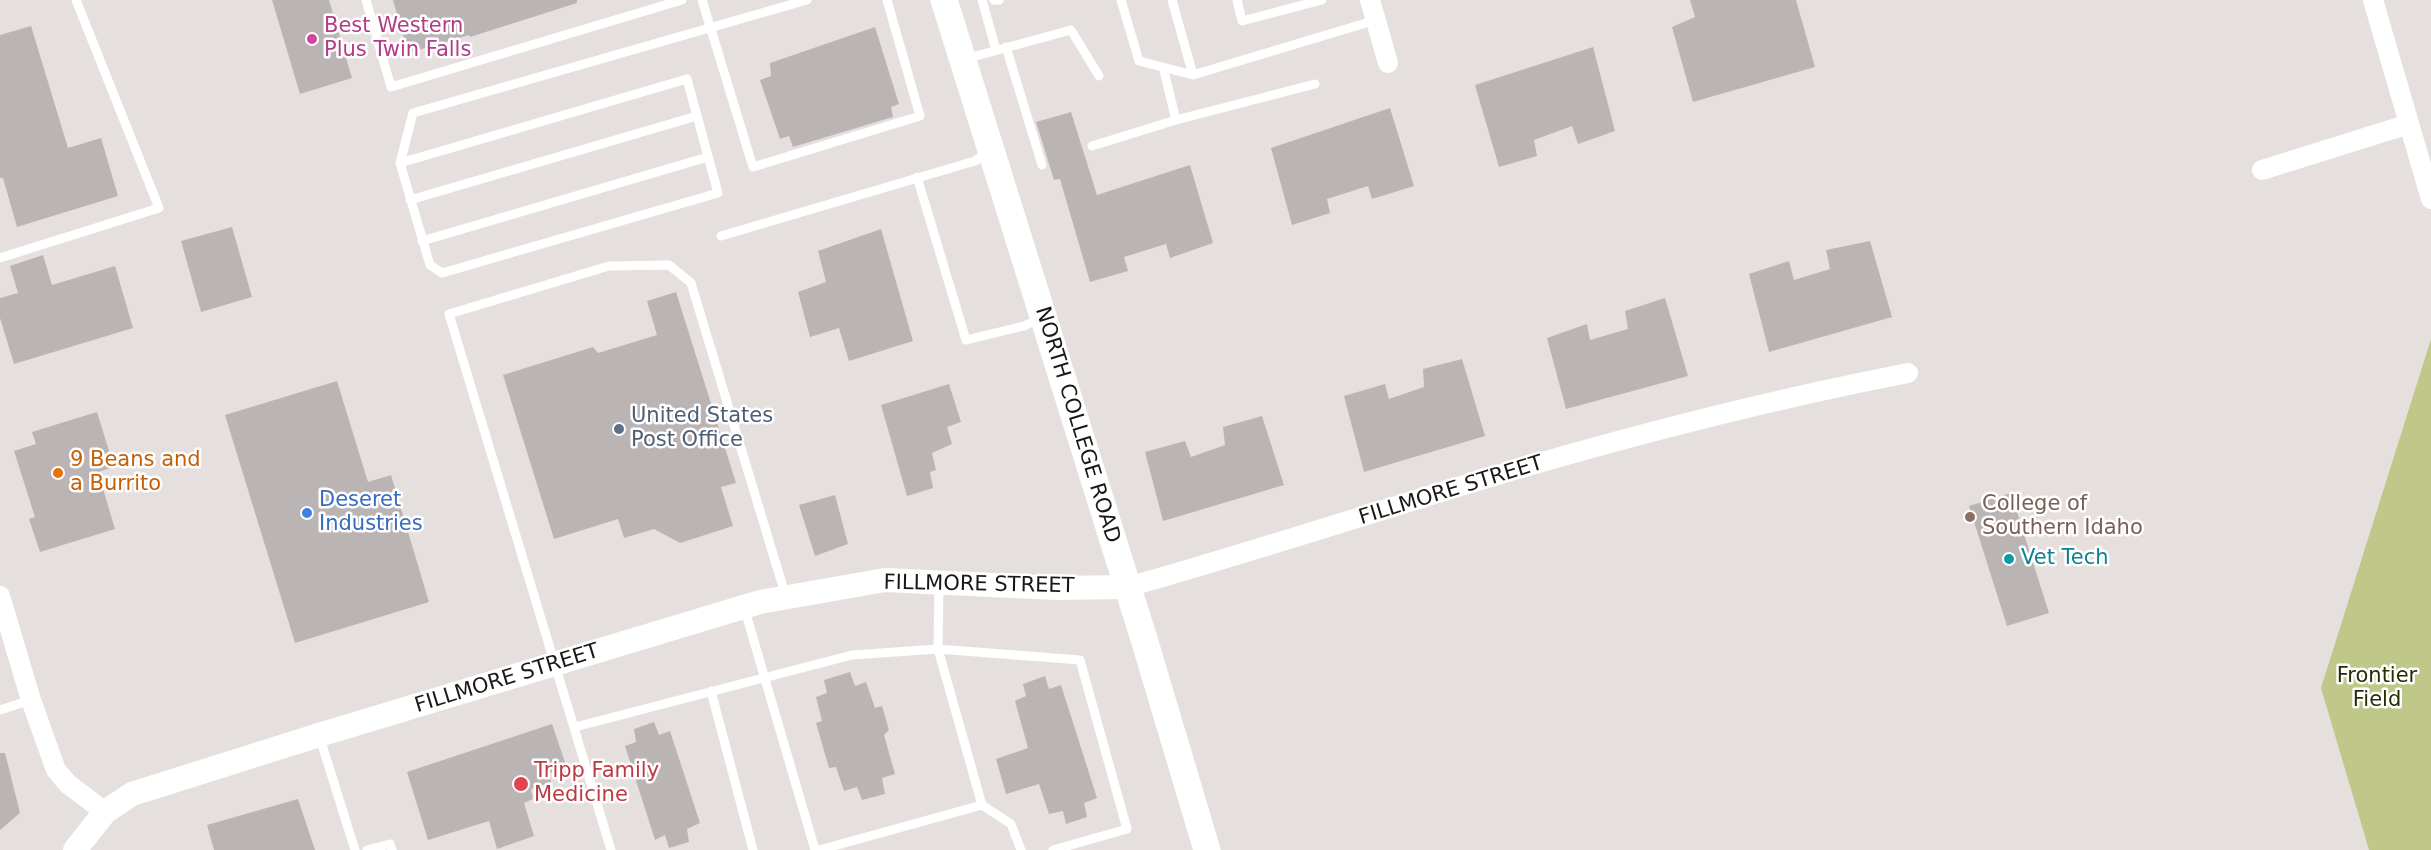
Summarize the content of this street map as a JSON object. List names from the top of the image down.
{
  "streets": {
    "main road": ["NORTH COLLEGE ROAD"],
    "street": ["FILLMORE STREET"]
  },
  "crossings": [
    ["NORTH COLLEGE ROAD", "FILLMORE STREET"]
  ],
  "parks": ["Frontier Field"],
  "places": [
    "Best Western Plus Twin Falls",
    "United States Post Office",
    "9 Beans and a Burrito",
    "Deseret Industries",
    "College of Southern Idaho",
    "Vet Tech",
    "Tripp Family Medicine"
  ]
}
